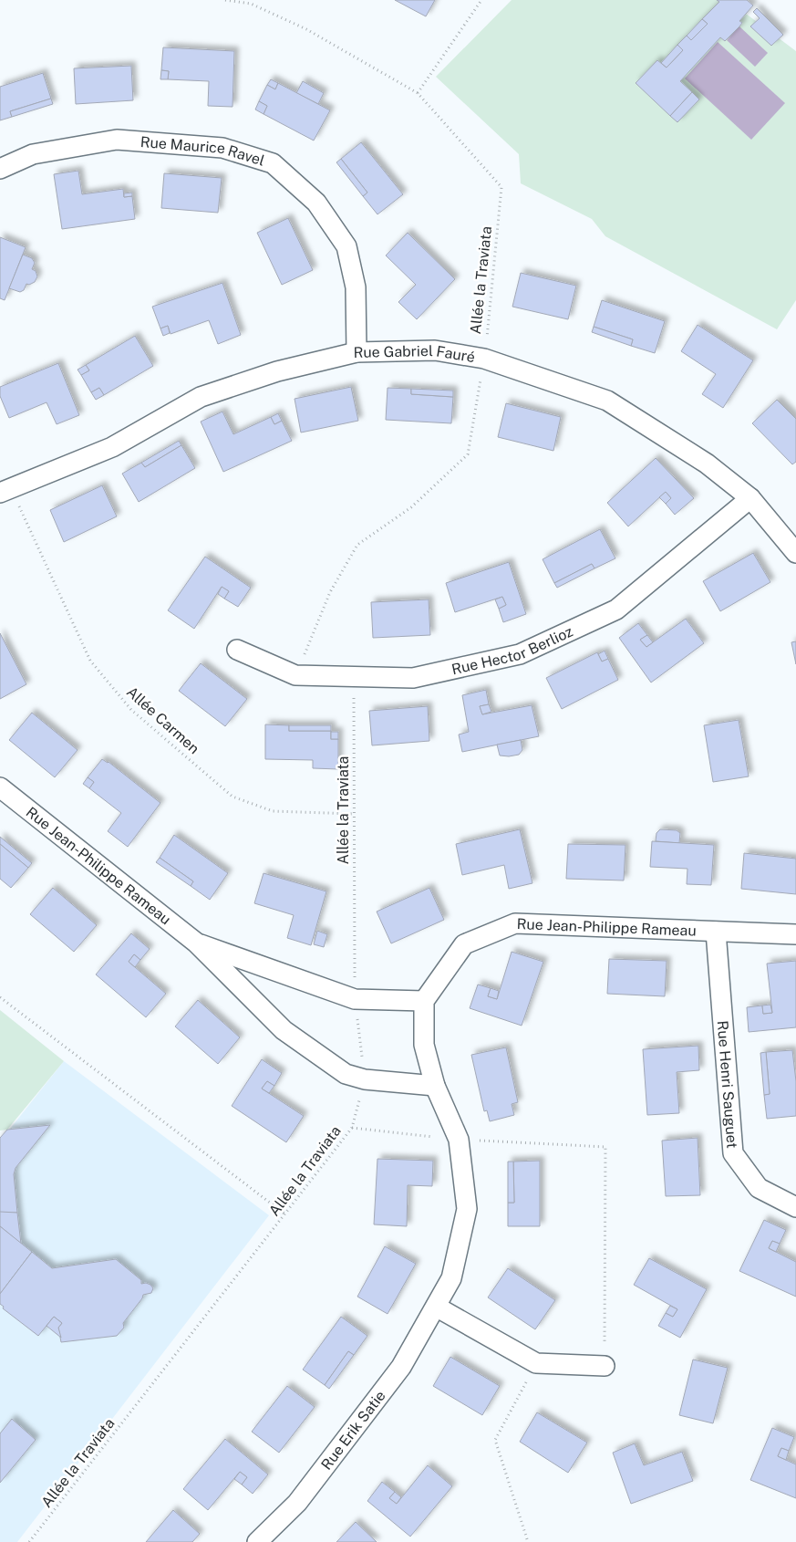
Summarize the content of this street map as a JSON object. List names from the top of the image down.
{
  "streets": {
    "street": [
      "Rue Maurice Ravel",
      "Rue Gabriel Fauré",
      "Rue Hector Berlioz",
      "Rue Jean-Philippe Rameau",
      "Rue Henri Sauguet",
      "Rue Erik Satie"
    ],
    "path": ["Allée la Traviata", "Allée Carmen"]
  },
  "crossings": [
    ["Rue Maurice Ravel", "Rue Gabriel Fauré"],
    ["Allée la Traviata", "Rue Gabriel Fauré"],
    ["Allée la Traviata", "Rue Hector Berlioz"],
    ["Allée la Traviata", "Allée Carmen"],
    ["Allée la Traviata", "Rue Jean-Philippe Rameau"],
    ["Rue Gabriel Fauré", "Rue Hector Berlioz"],
    ["Rue Gabriel Fauré", "Allée Carmen"],
    ["Rue Jean-Philippe Rameau", "Rue Henri Sauguet"],
    ["Rue Jean-Philippe Rameau", "Rue Erik Satie"]
  ]
}
